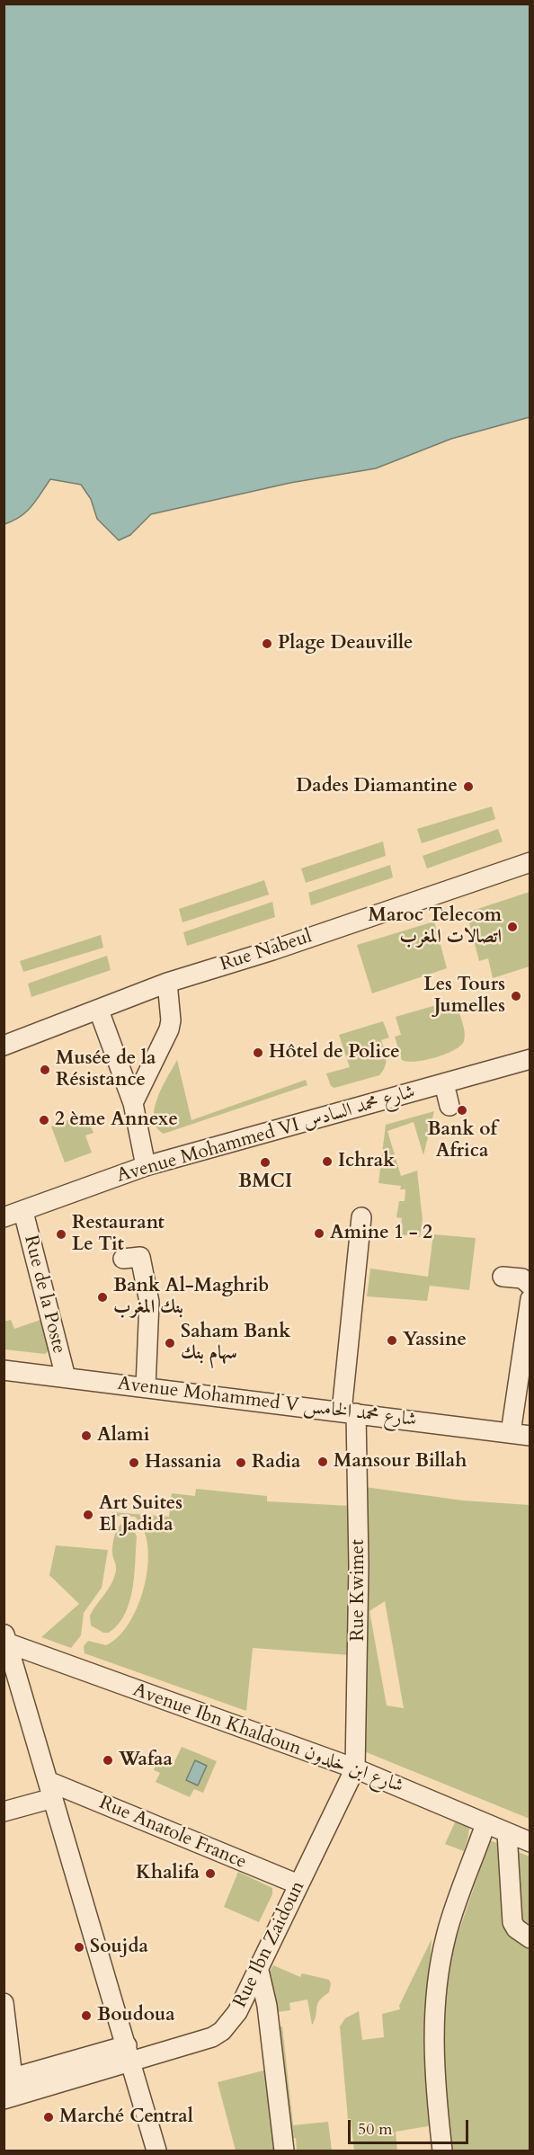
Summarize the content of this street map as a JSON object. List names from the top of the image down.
{
  "streets": {
    "street": [
      "Rue Nabeul",
      "Avenue Mohammed VI شارع محمد السادس",
      "Rue de la Poste",
      "Avenue Mohammed V شارع محمد الخامس",
      "Rue Kwimet",
      "Avenue Ibn Khaldoun شارع ابن خلدون",
      "Rue Anatole France",
      "Rue Ibn Zaidoun"
    ]
  },
  "crossings": [
    ["Avenue Mohammed VI شارع محمد السادس", "Rue de la Poste"],
    ["Rue de la Poste", "Avenue Mohammed V شارع محمد الخامس"],
    ["Avenue Mohammed V شارع محمد الخامس", "Rue Kwimet"],
    ["Rue Kwimet", "Avenue Ibn Khaldoun شارع ابن خلدون"],
    ["Rue Kwimet", "Rue Ibn Zaidoun"],
    ["Avenue Ibn Khaldoun شارع ابن خلدون", "Rue Ibn Zaidoun"],
    ["Rue Anatole France", "Rue Ibn Zaidoun"]
  ],
  "places": [
    "Plage Deauville",
    "Dades Diamantine",
    "Maroc Telecom اتصالات المغرب",
    "Les Tours Jumelles",
    "Hôtel de Police",
    "Musée de la Résistance",
    "Bank of Africa",
    "2 ème Annexe",
    "Ichrak",
    "BMCI",
    "Amine 1 - 2",
    "Restaurant Le Tit",
    "Bank Al-Maghrib بنك المغرب",
    "Yassine",
    "Saham Bank سهام بنك",
    "Alami",
    "Mansour Billah",
    "Hassania",
    "Radia",
    "Art Suites El Jadida",
    "Wafaa",
    "Khalifa",
    "Soujda",
    "Boudoua",
    "Marché Central"
  ],
  "scale_bar": "50 m"
}
